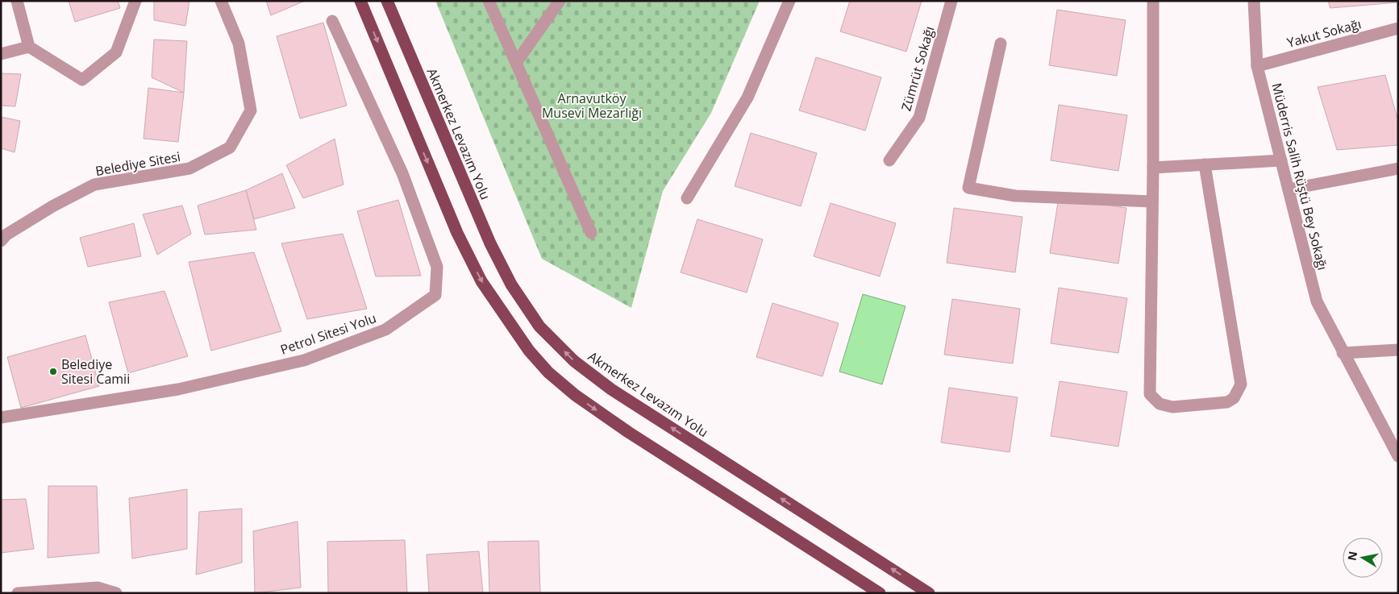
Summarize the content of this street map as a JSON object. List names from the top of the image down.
{
  "streets": {
    "main road": ["Akmerkez Levazım Yolu"],
    "street": [
      "Yakut Sokağı",
      "Zümrüt Sokağı",
      "Belediye Sitesi",
      "Müderris Salih Rüştü Bey Sokağı",
      "Petrol Sitesi Yolu"
    ]
  },
  "crossings": [
    ["Yakut Sokağı", "Müderris Salih Rüştü Bey Sokağı"]
  ],
  "parks": ["Arnavutköy Musevi Mezarlığı"],
  "places": ["Belediye Sitesi Camii"],
  "north": "left"
}
